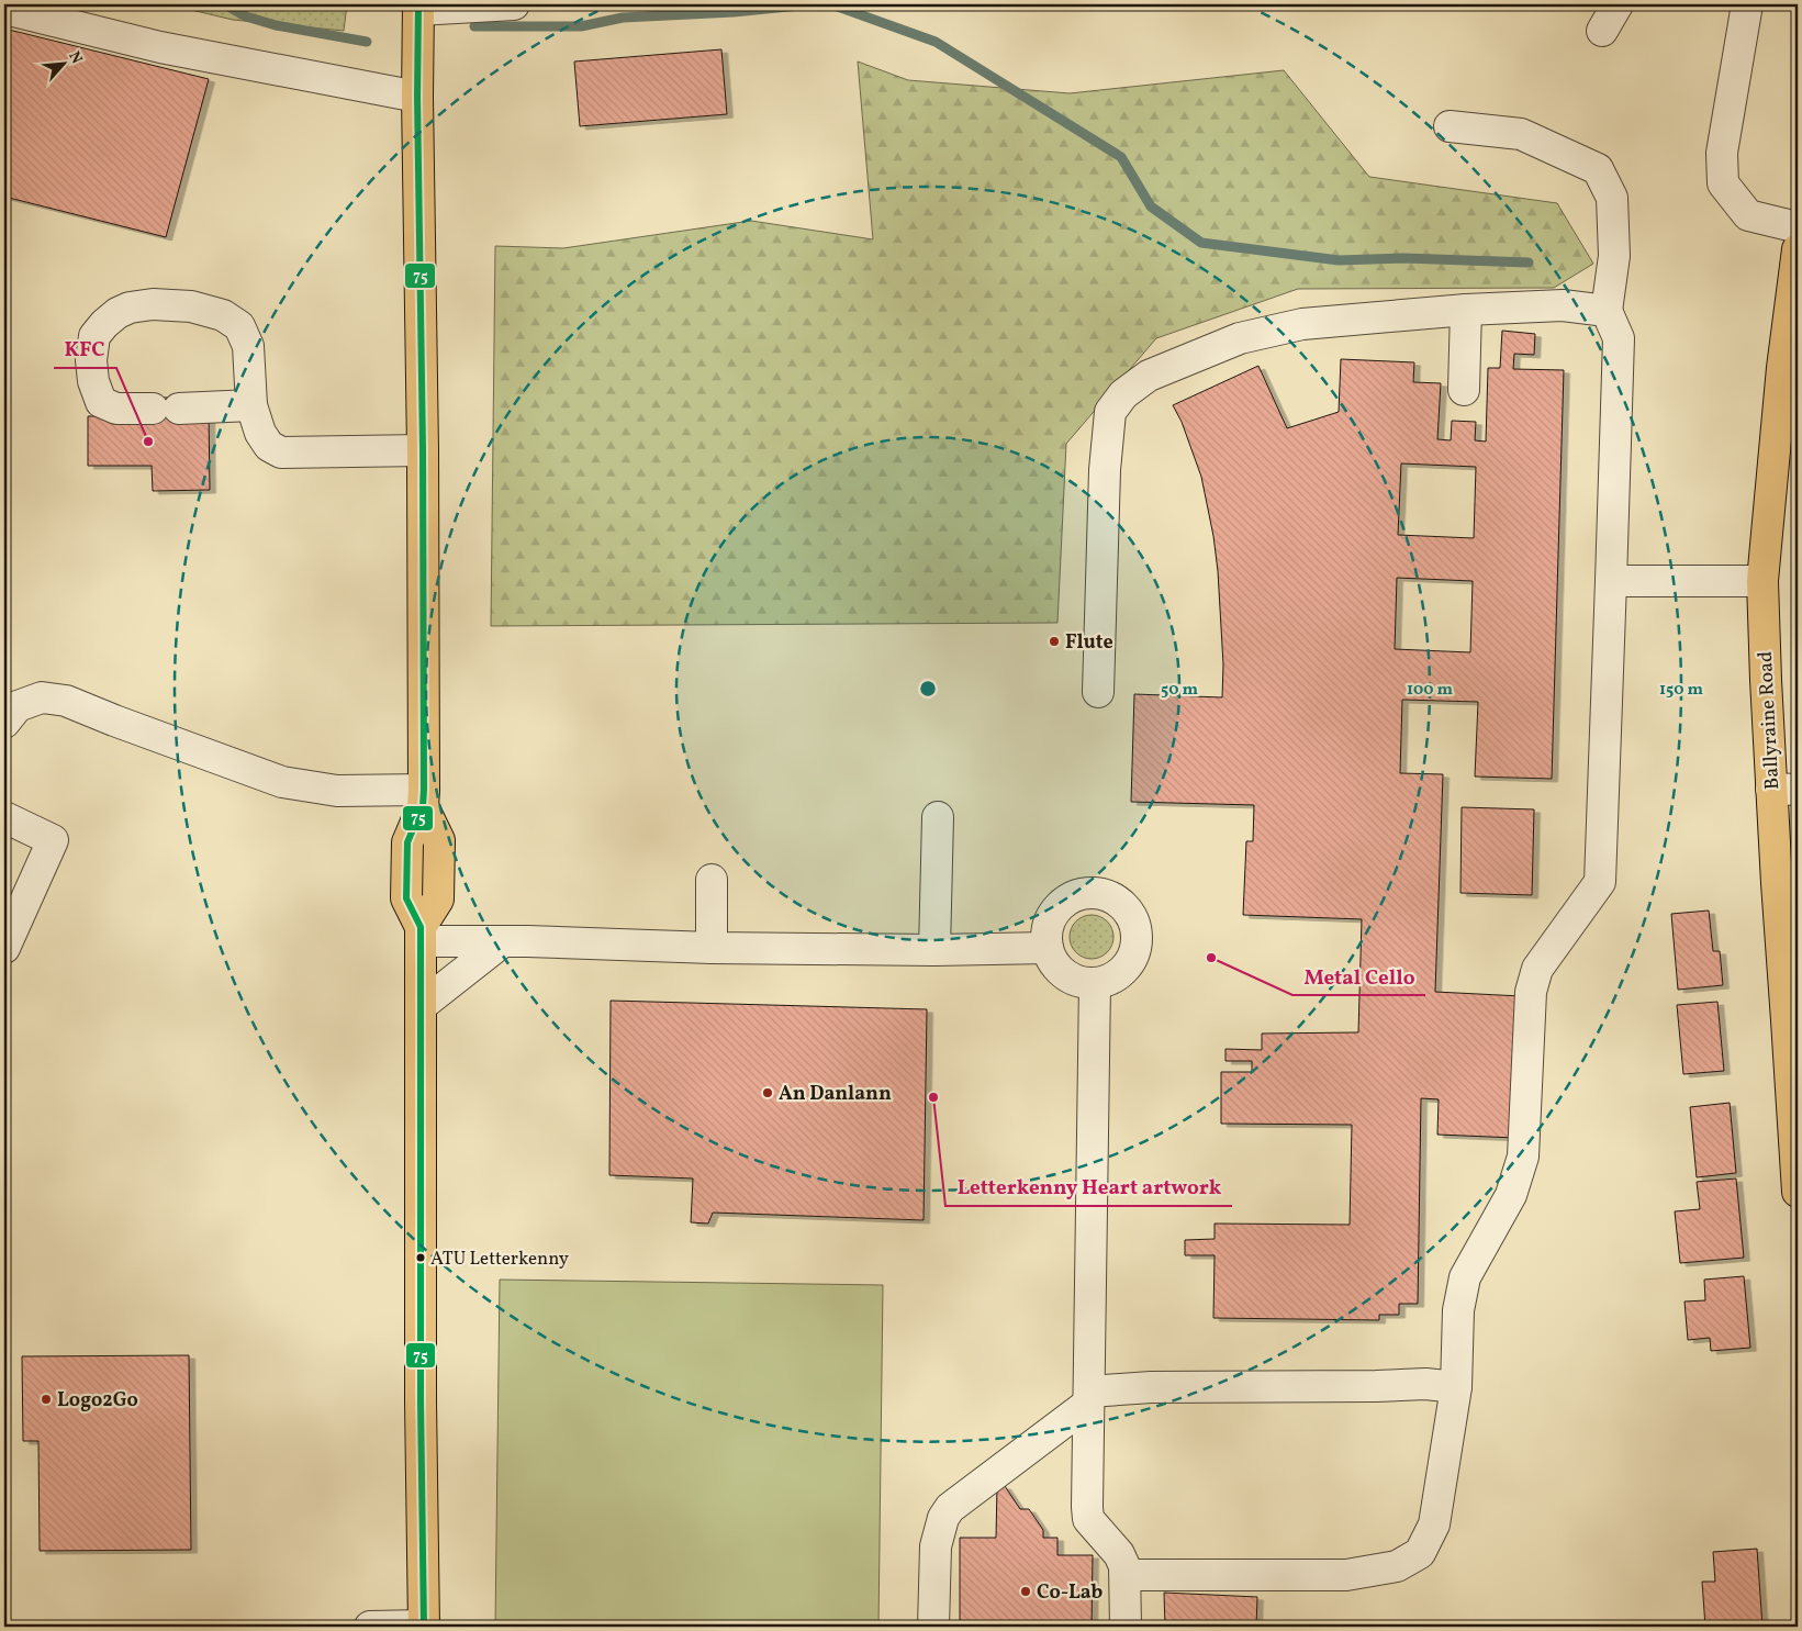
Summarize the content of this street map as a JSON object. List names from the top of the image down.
{
  "streets": {
    "main road": ["Ballyraine Road"]
  },
  "places": [
    "KFC",
    "Flute",
    "Metal Cello",
    "An Danlann",
    "Letterkenny Heart artwork",
    "ATU Letterkenny",
    "Logo2Go",
    "Co-Lab"
  ],
  "lines": ["transit line 75"],
  "north": "top right",
  "rings": ["50 m", "100 m", "150 m"]
}
